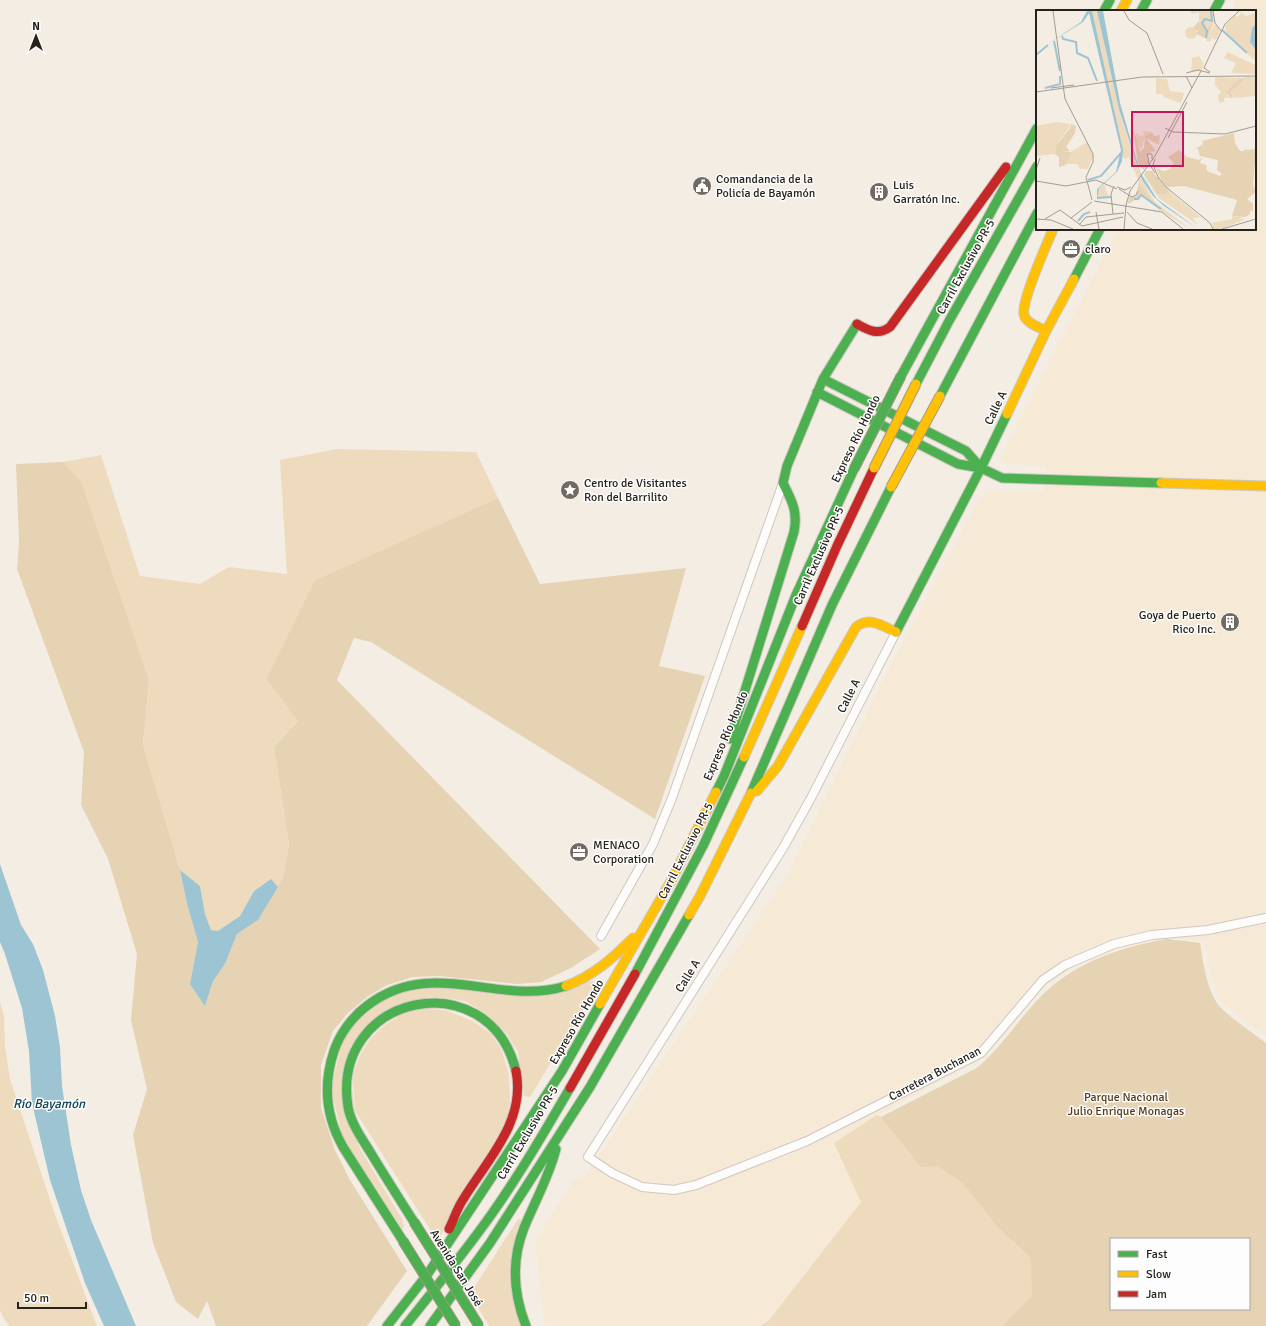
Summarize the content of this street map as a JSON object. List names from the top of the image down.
{
  "streets": {
    "main road": [
      "Carril Exclusivo PR-5",
      "Calle A",
      "Expreso Río Hondo",
      "Avenida San José"
    ],
    "street": ["Carretera Buchanan"]
  },
  "crossings": [
    ["Calle A", "Carretera Buchanan"],
    ["Expreso Río Hondo", "Avenida San José"]
  ],
  "water": ["Río Bayamón"],
  "parks": ["Parque Nacional Julio Enrique Monagas"],
  "places": {
    "public building": ["Comandancia de la Policía de Bayamón"],
    "building": ["Luis Garratón Inc.", "Goya de Puerto Rico Inc."],
    "office": ["claro", "MENACO Corporation"],
    "place": ["Centro de Visitantes Ron del Barrilito"]
  },
  "legend": ["Fast", "Slow", "Jam"],
  "scale_bar": "50 m",
  "north": "top"
}
